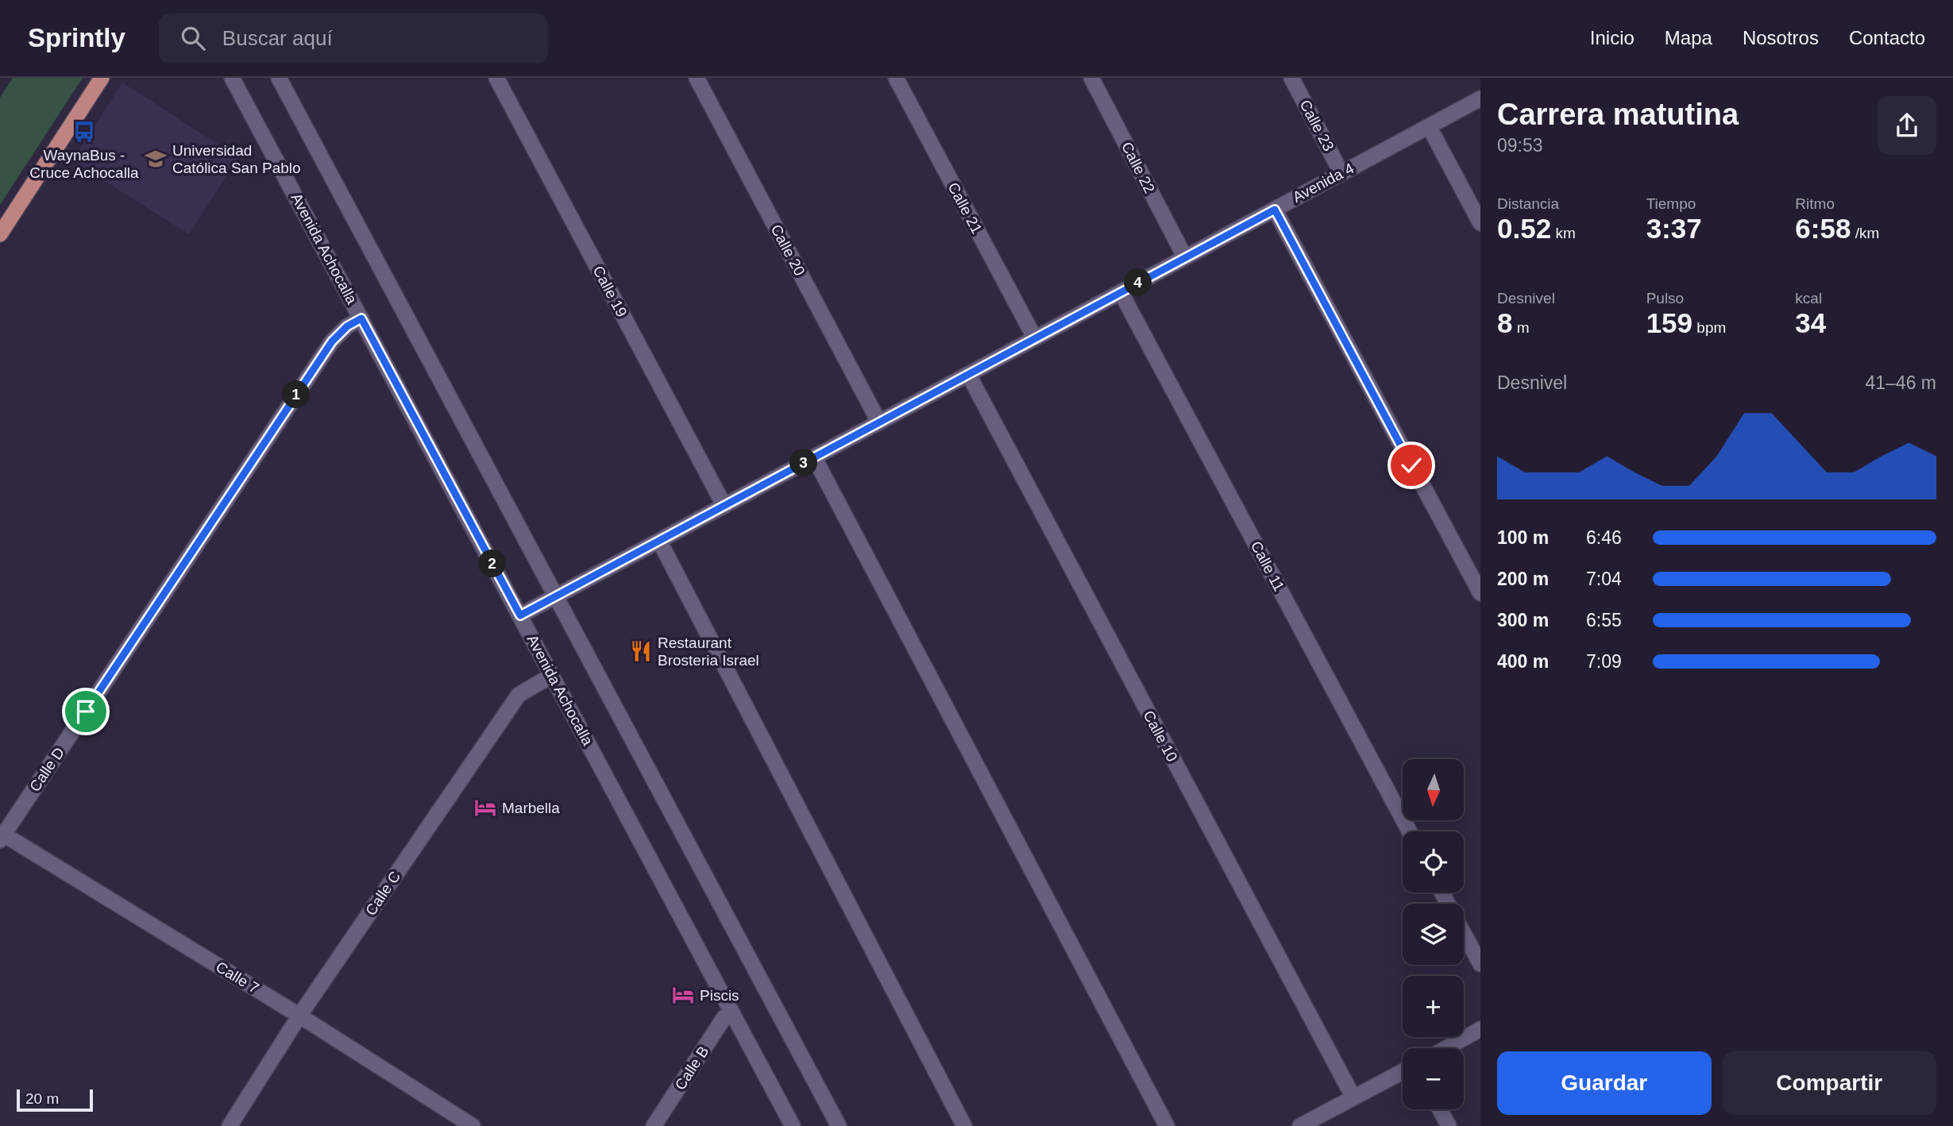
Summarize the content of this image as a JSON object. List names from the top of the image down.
{
  "streets": {
    "street": [
      "Calle 23",
      "Calle 22",
      "Avenida 4",
      "Calle 21",
      "Avenida Achocalla",
      "Calle 20",
      "Calle 19",
      "Calle 11",
      "Calle 10",
      "Calle D",
      "Calle C",
      "Calle 7",
      "Calle B"
    ]
  },
  "crossings": [
    ["Calle 23", "Avenida 4"],
    ["Calle 22", "Avenida 4"],
    ["Avenida 4", "Calle 21"],
    ["Avenida 4", "Avenida Achocalla"],
    ["Avenida 4", "Calle 20"],
    ["Avenida 4", "Calle 19"],
    ["Avenida 4", "Calle 11"],
    ["Avenida 4", "Calle 10"],
    ["Avenida Achocalla", "Calle D"],
    ["Avenida Achocalla", "Calle C"],
    ["Avenida Achocalla", "Calle B"],
    ["Calle D", "Calle 7"],
    ["Calle C", "Calle 7"]
  ],
  "places": {
    "bus stop": ["WaynaBus - Cruce Achocalla"],
    "school or university": ["Universidad Católica San Pablo"],
    "restaurant": ["Restaurant Brosteria Israel"],
    "hotel": ["Marbella", "Piscis"]
  },
  "scale_bar": "20 m",
  "north": "bottom",
  "page": {
    "header": "Sprintly",
    "search": "Buscar aquí",
    "nav": [
      "Inicio",
      "Mapa",
      "Nosotros",
      "Contacto"
    ],
    "heading": ["Carrera matutina", "09:53"],
    "stats": [
      ["Distancia", "0.52 km"],
      ["Tiempo", "3:37"],
      ["Ritmo", "6:58 /km"],
      ["Desnivel", "8 m"],
      ["Pulso", "159 bpm"],
      ["kcal", "34"]
    ],
    "pins": [
      "4",
      "1",
      "3",
      "2"
    ],
    "chart": ["Desnivel", "41–46 m"],
    "list": [
      {
        "name": "100 m",
        "note": "6:46"
      },
      {
        "name": "200 m",
        "note": "7:04"
      },
      {
        "name": "300 m",
        "note": "6:55"
      },
      {
        "name": "400 m",
        "note": "7:09"
      }
    ],
    "map_buttons": ["+", "−"],
    "buttons": ["Guardar", "Compartir"],
    "scale": "20 m"
  }
}
